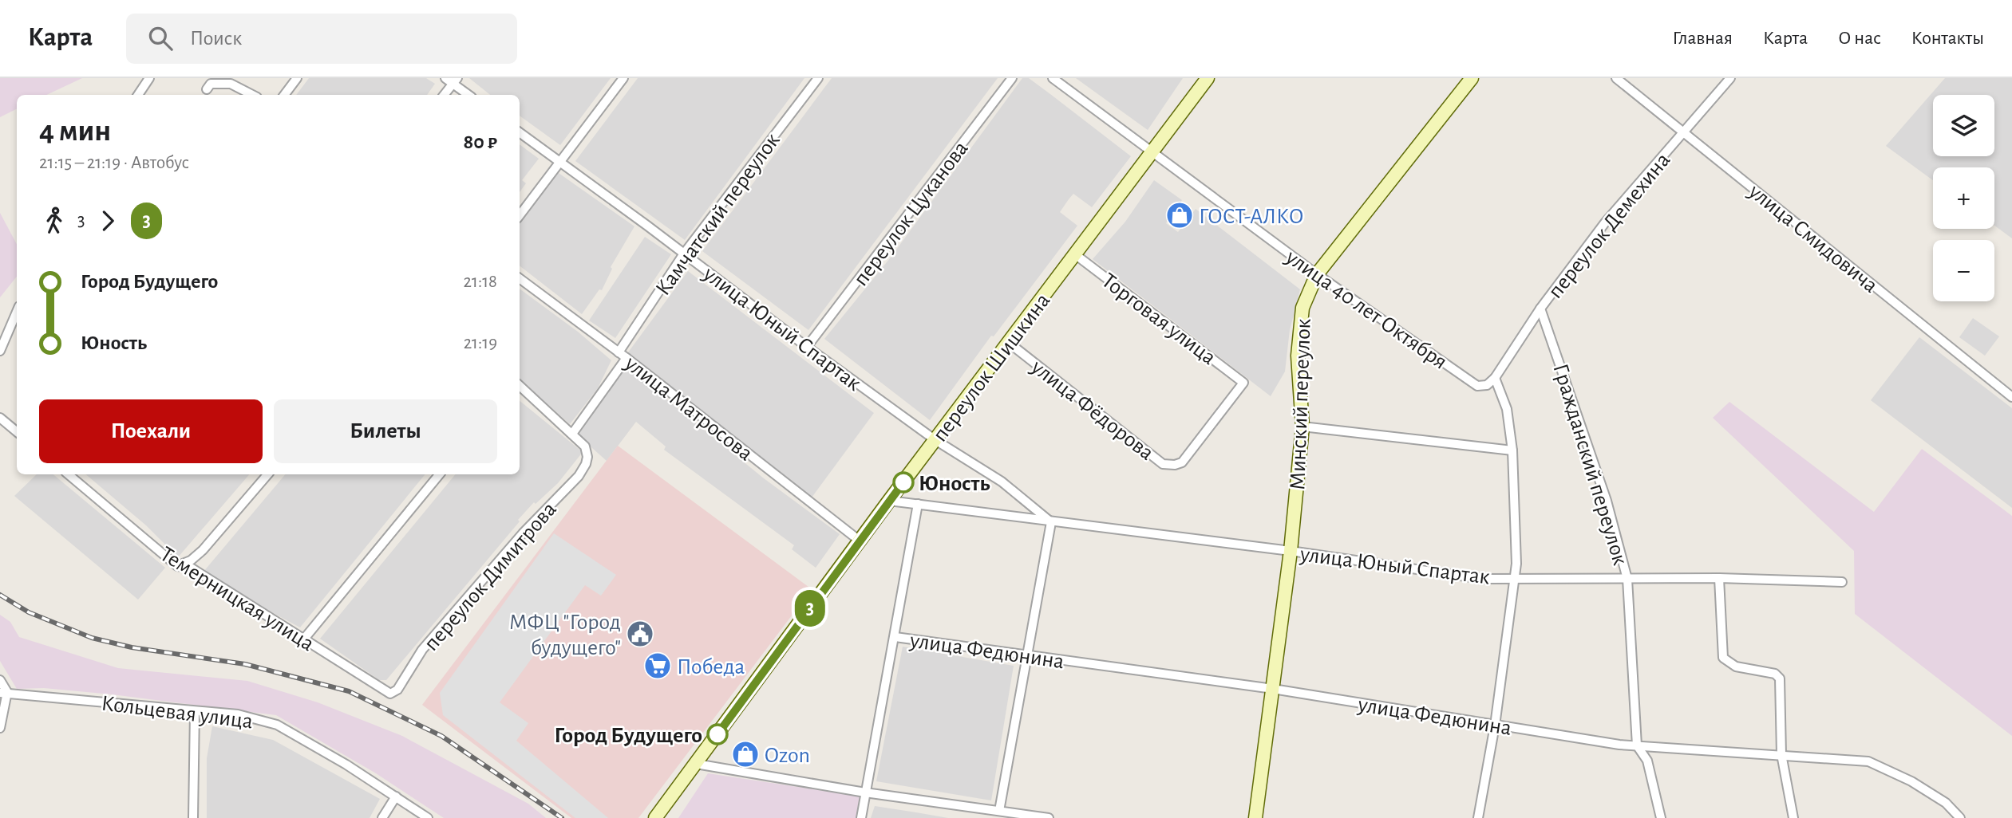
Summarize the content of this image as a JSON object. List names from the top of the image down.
{
  "streets": {
    "main road": ["переулок Шишкина", "Минский переулок"],
    "street": [
      "переулок Цуканова",
      "Камчатский переулок",
      "переулок Демехина",
      "улица Смидовича",
      "улица 40 лет Октября",
      "Торговая улица",
      "улица Юный Спартак",
      "улица Матросова",
      "улица Фёдорова",
      "Гражданский переулок",
      "переулок Димитрова",
      "Темерницкая улица",
      "улица Федюнина",
      "Кольцевая улица"
    ]
  },
  "crossings": [
    ["переулок Цуканова", "улица Юный Спартак"],
    ["Камчатский переулок", "улица Юный Спартак"],
    ["Камчатский переулок", "улица Матросова"],
    ["переулок Демехина", "улица Смидовича"],
    ["переулок Демехина", "улица 40 лет Октября"],
    ["переулок Демехина", "Гражданский переулок"],
    ["улица 40 лет Октября", "переулок Шишкина"],
    ["улица 40 лет Октября", "Минский переулок"],
    ["Торговая улица", "переулок Шишкина"],
    ["Торговая улица", "улица Фёдорова"],
    ["улица Юный Спартак", "переулок Шишкина"],
    ["улица Юный Спартак", "Минский переулок"],
    ["улица Юный Спартак", "Гражданский переулок"],
    ["переулок Шишкина", "улица Матросова"],
    ["переулок Шишкина", "улица Фёдорова"],
    ["Минский переулок", "улица Федюнина"],
    ["Гражданский переулок", "улица Федюнина"],
    ["переулок Димитрова", "Темерницкая улица"]
  ],
  "places": {
    "shop": ["ГОСТ-АЛКО", "Ozon"],
    "other": ["Юность", "Город Будущего"],
    "public building": ["МФЦ \"Город будущего\""],
    "supermarket": ["Победа"]
  },
  "lines": ["bus line 3"],
  "page": {
    "header": "Карта",
    "search": "Поиск",
    "nav": [
      "Главная",
      "Карта",
      "О нас",
      "Контакты"
    ],
    "on_map": "3",
    "map_buttons": ["+", "−"],
    "heading": ["4 мин", "21:15 – 21:19 · Автобус", "80 ₽"],
    "legs": ["3", "3"],
    "list": [
      {
        "name": "Город Будущего",
        "value": "21:18"
      },
      {
        "name": "Юность",
        "value": "21:19"
      }
    ],
    "buttons": ["Поехали", "Билеты"]
  }
}
